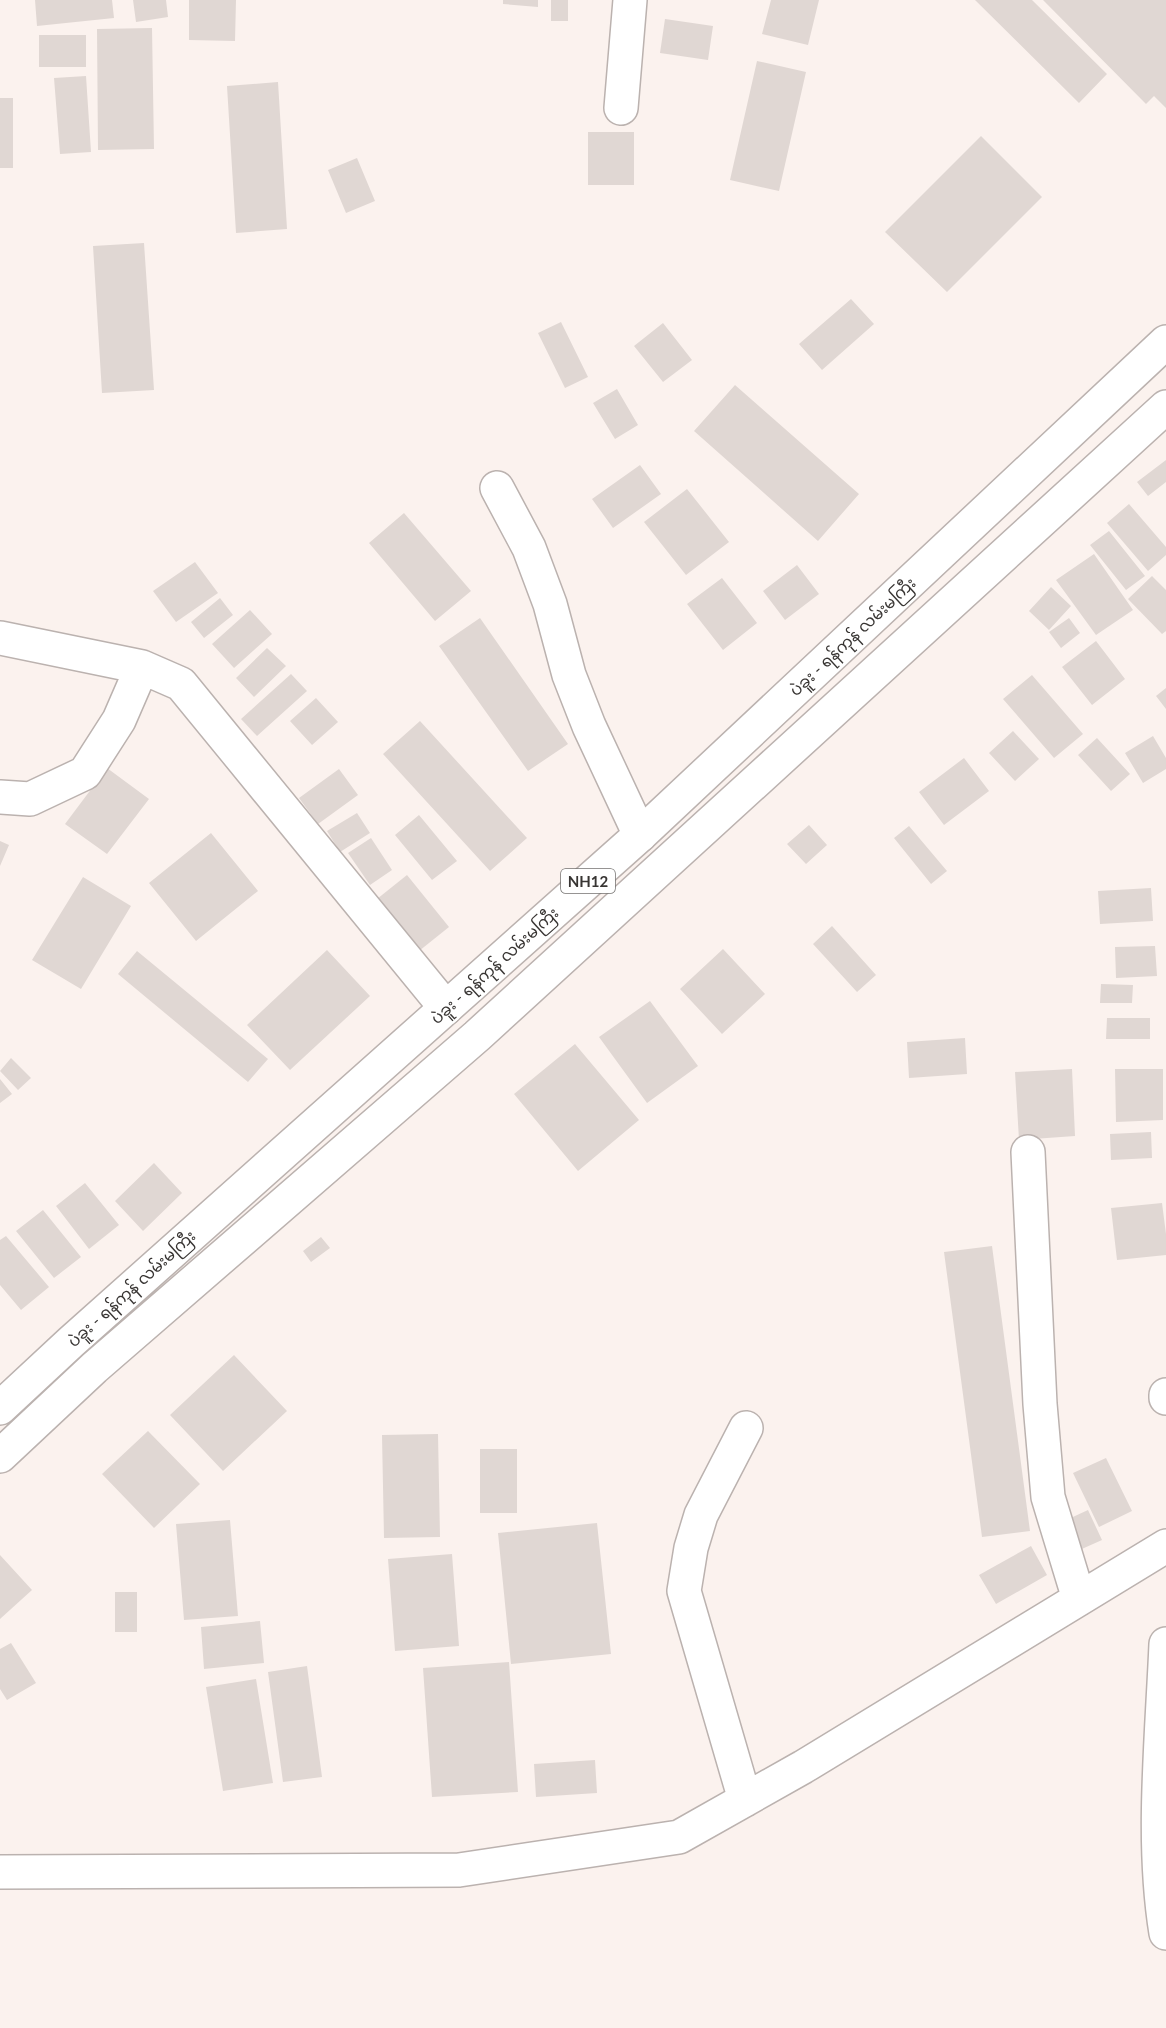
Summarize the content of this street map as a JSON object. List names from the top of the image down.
{
  "streets": {
    "main road": ["ပဲခူး - ရန်ကုန် လမ်းမကြီး", "NH12"]
  }
}
